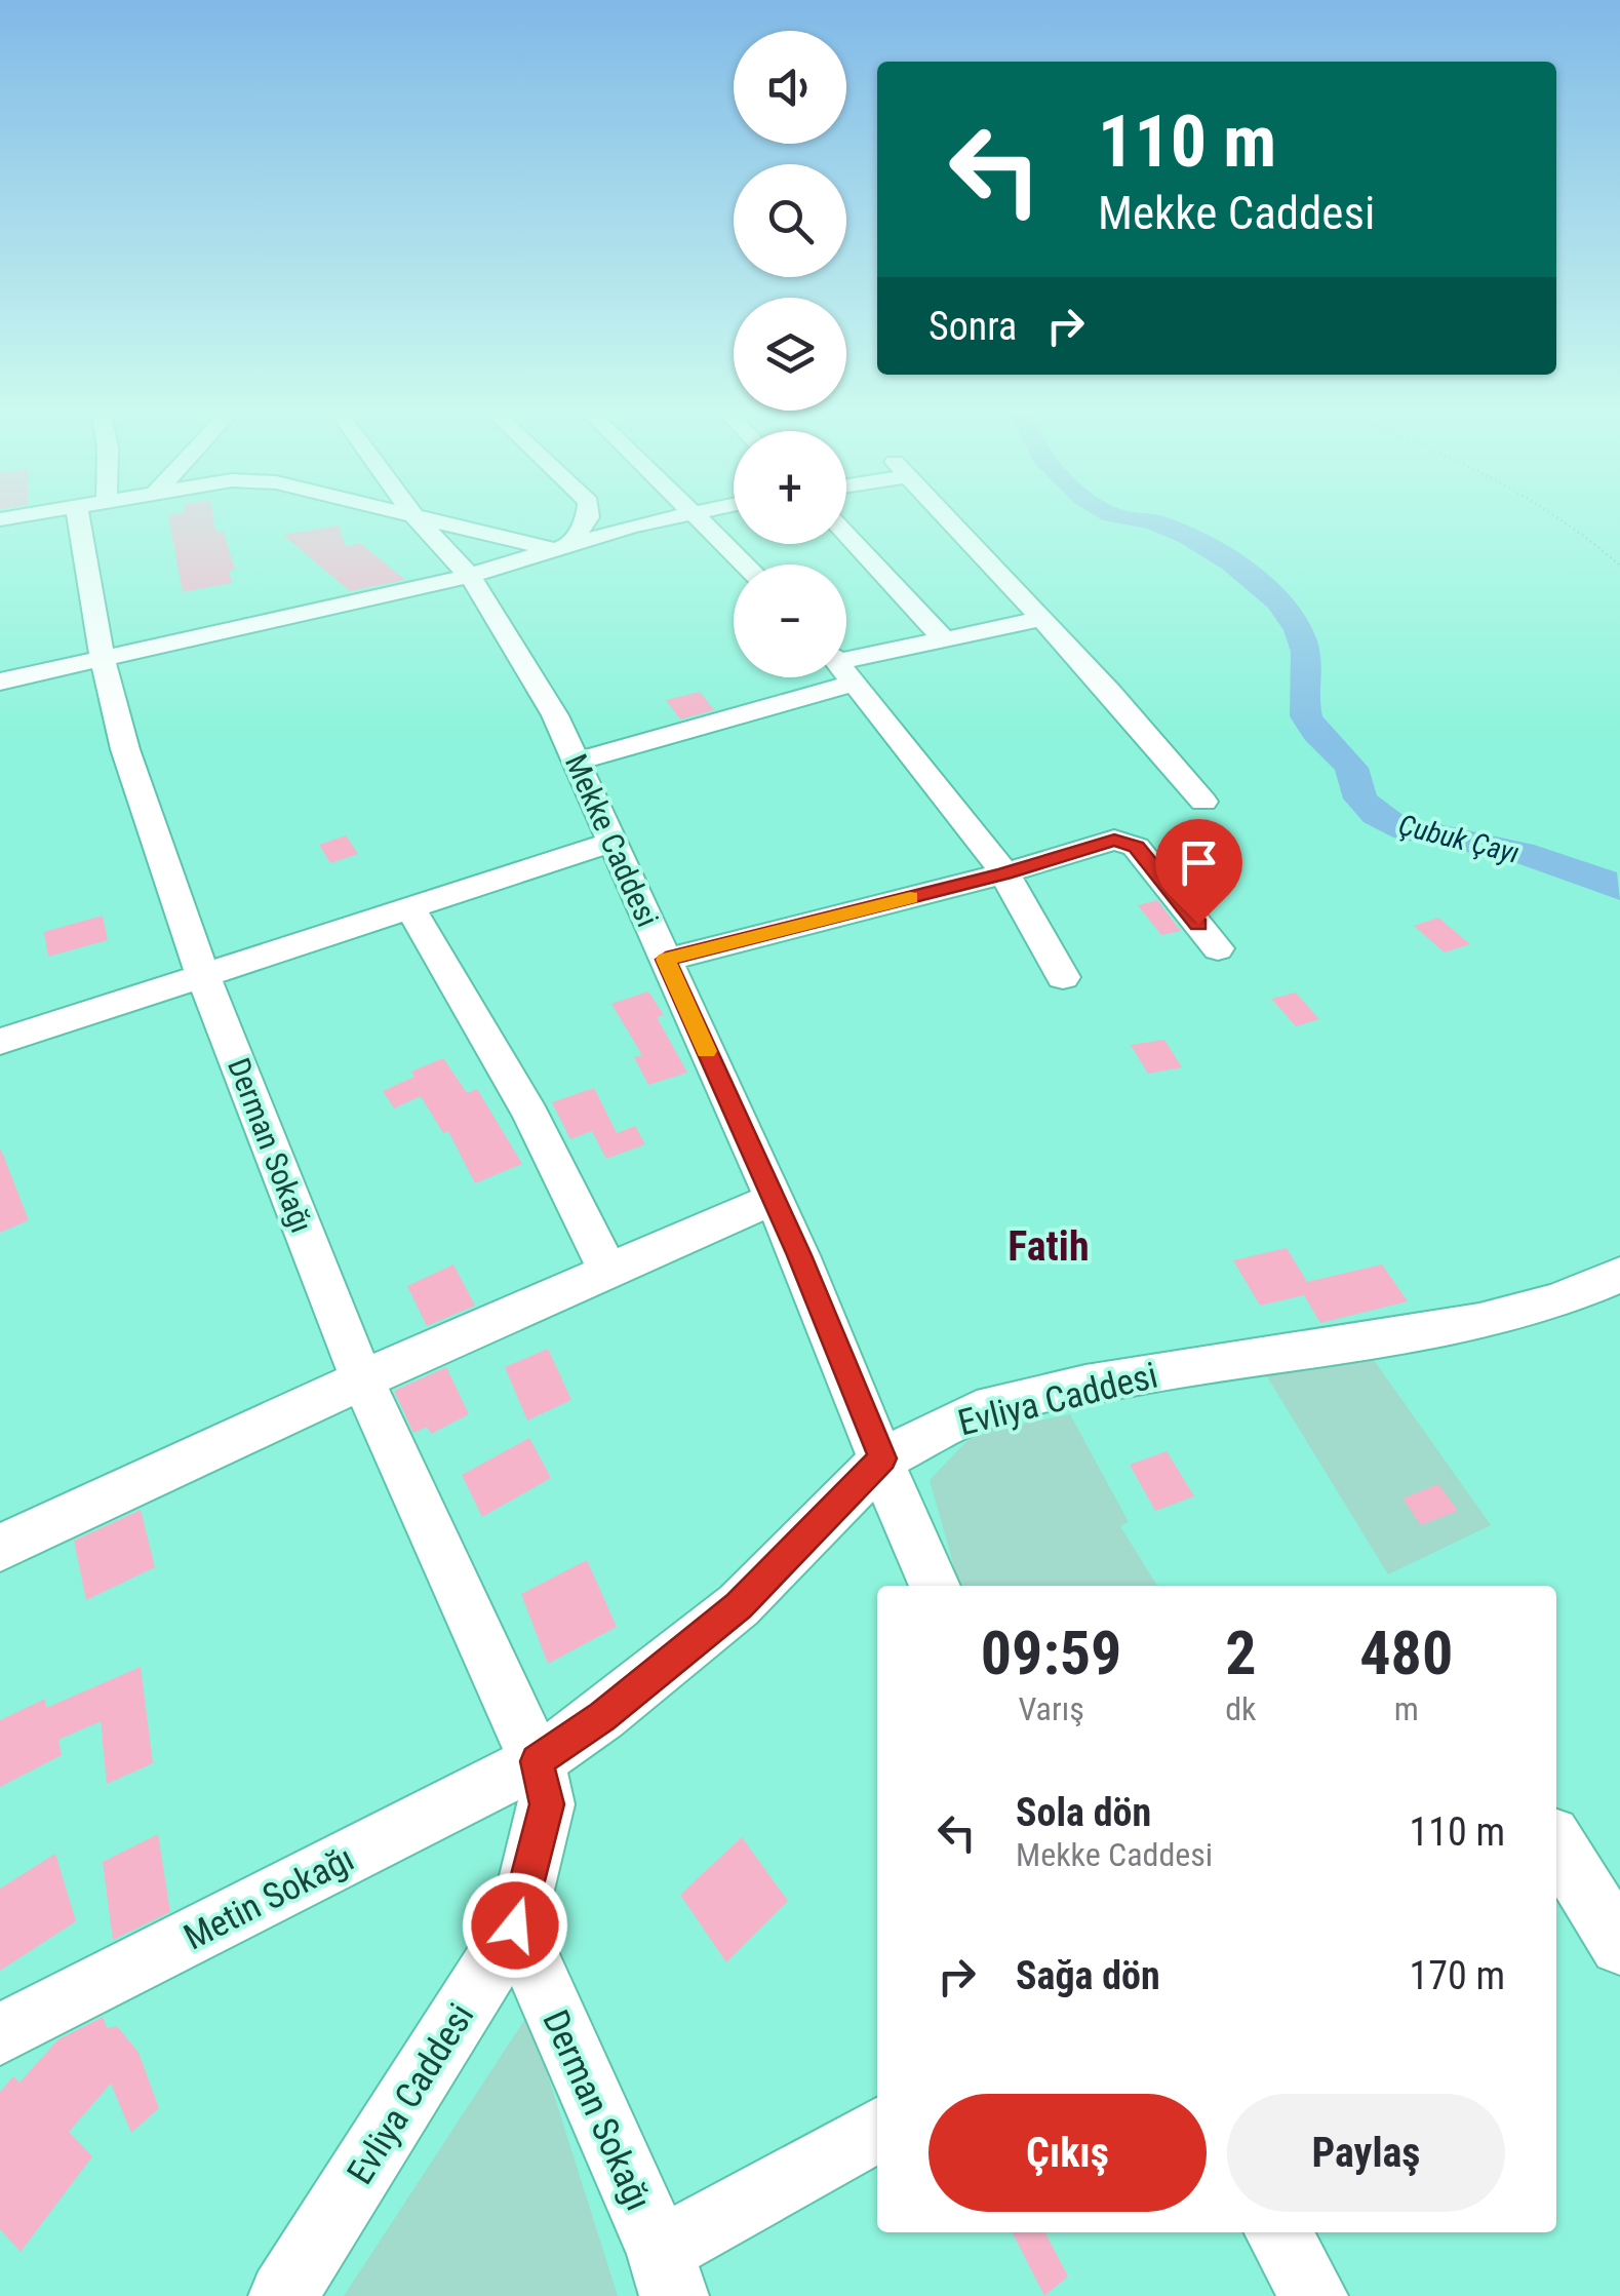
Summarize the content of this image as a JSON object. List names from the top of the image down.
{
  "streets": {
    "street": [
      "Mekke Caddesi",
      "Derman Sokağı",
      "Evliya Caddesi",
      "Metin Sokağı"
    ]
  },
  "crossings": [
    ["Mekke Caddesi", "Evliya Caddesi"],
    ["Derman Sokağı", "Evliya Caddesi"],
    ["Derman Sokağı", "Metin Sokağı"],
    ["Evliya Caddesi", "Metin Sokağı"]
  ],
  "districts": ["Fatih"],
  "water": ["Çubuk Çayı"],
  "page": {
    "map_buttons": ["+", "−"],
    "turn": ["110 m", "Mekke Caddesi"],
    "then": "Sonra",
    "eta": [
      "09:59",
      "Varış",
      "2",
      "dk",
      "480",
      "m"
    ],
    "list": [
      {
        "name": "Sola dön",
        "note": "Mekke Caddesi",
        "value": "110 m"
      },
      {
        "name": "Sağa dön",
        "value": "170 m"
      }
    ],
    "buttons": ["Çıkış", "Paylaş"]
  }
}
